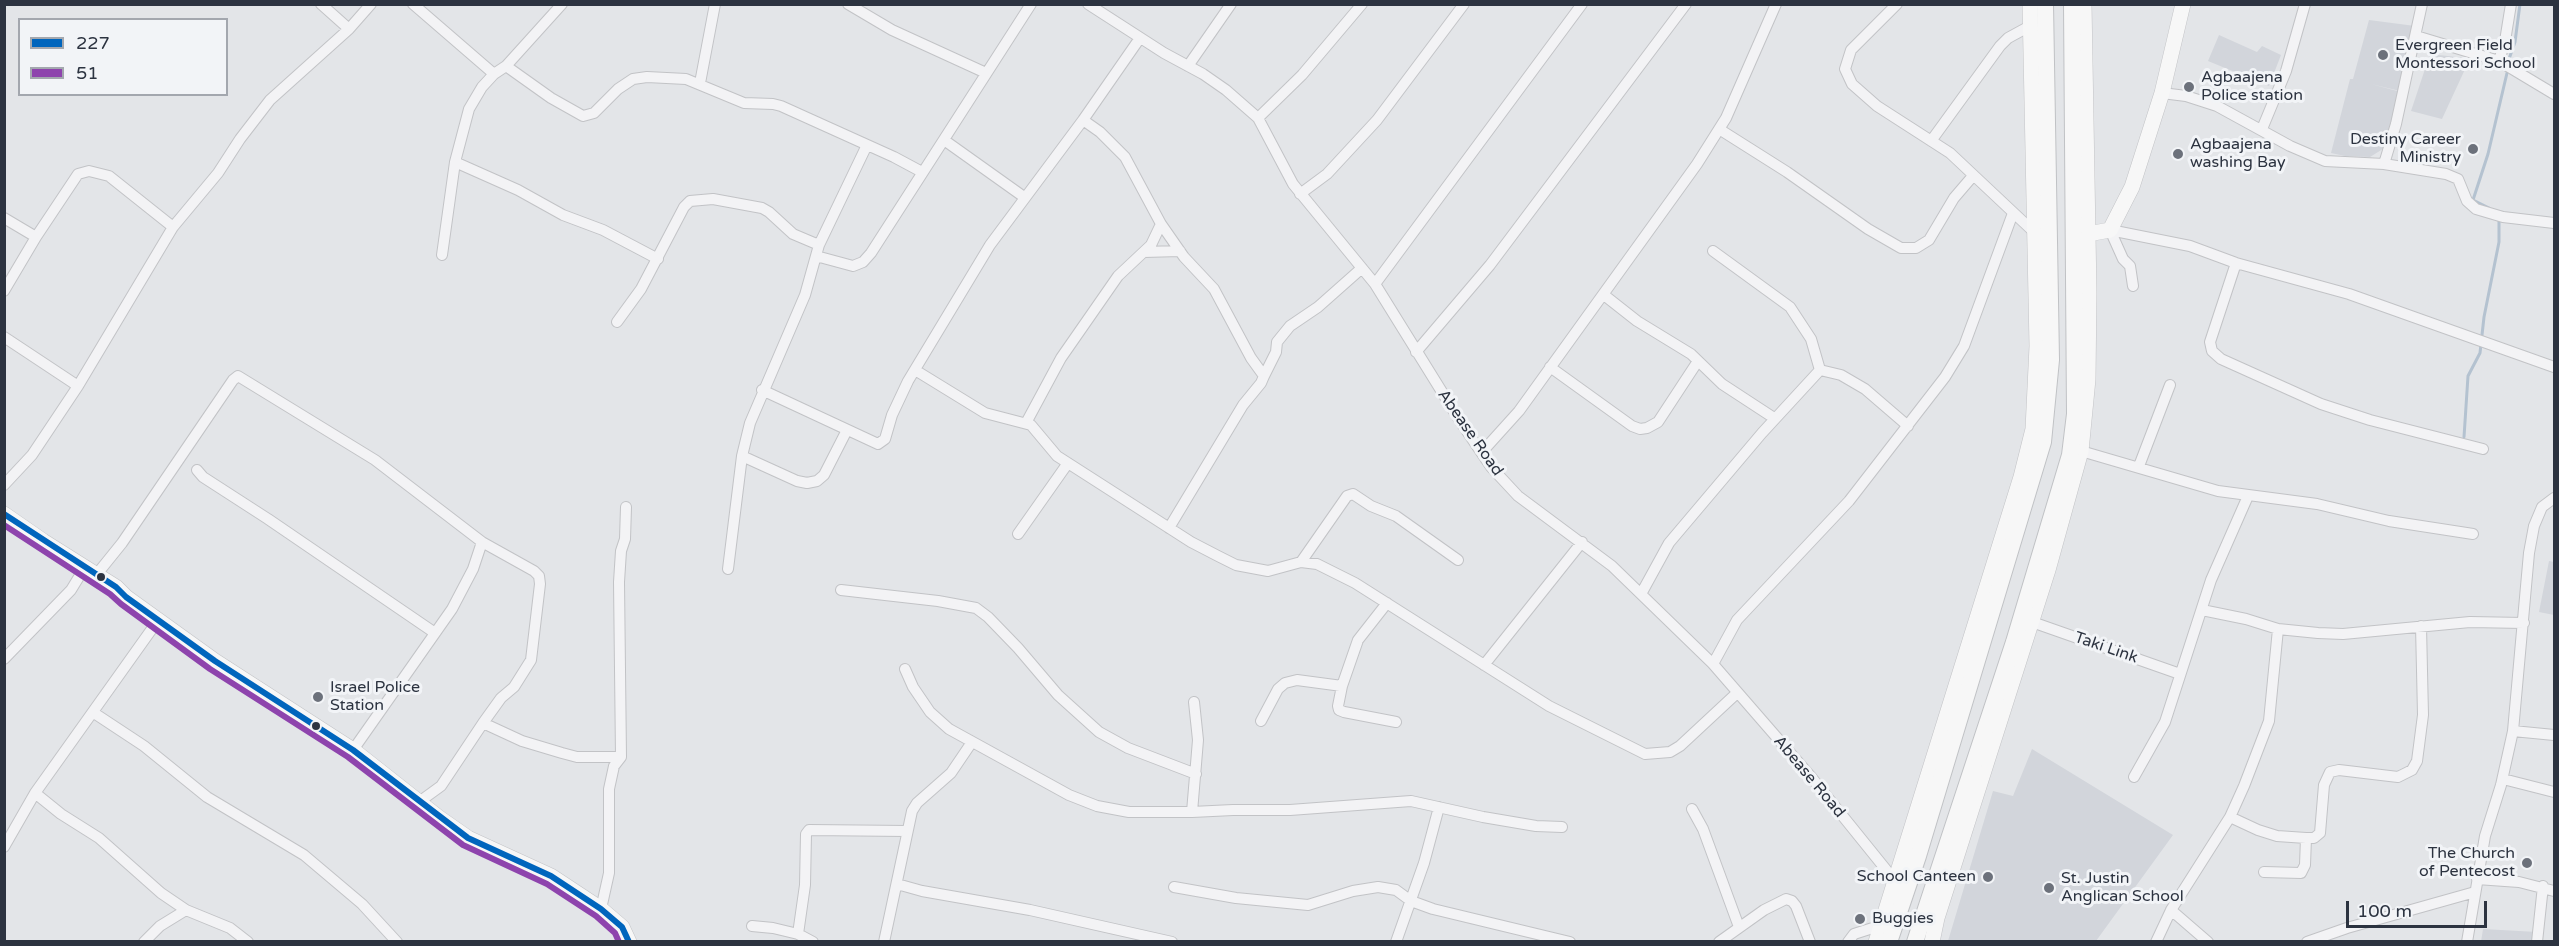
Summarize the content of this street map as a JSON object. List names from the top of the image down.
{
  "streets": {
    "street": ["Abease Road", "Taki Link"]
  },
  "places": [
    "Evergreen Field Montessori School",
    "Agbaajena Police station",
    "Destiny Career Ministry",
    "Agbaajena washing Bay",
    "Israel Police Station",
    "The Church of Pentecost",
    "School Canteen",
    "St. Justin Anglican School",
    "Buggies"
  ],
  "lines": ["transit line 227", "transit line 51"],
  "legend": ["227", "51"],
  "scale_bar": "100 m"
}
